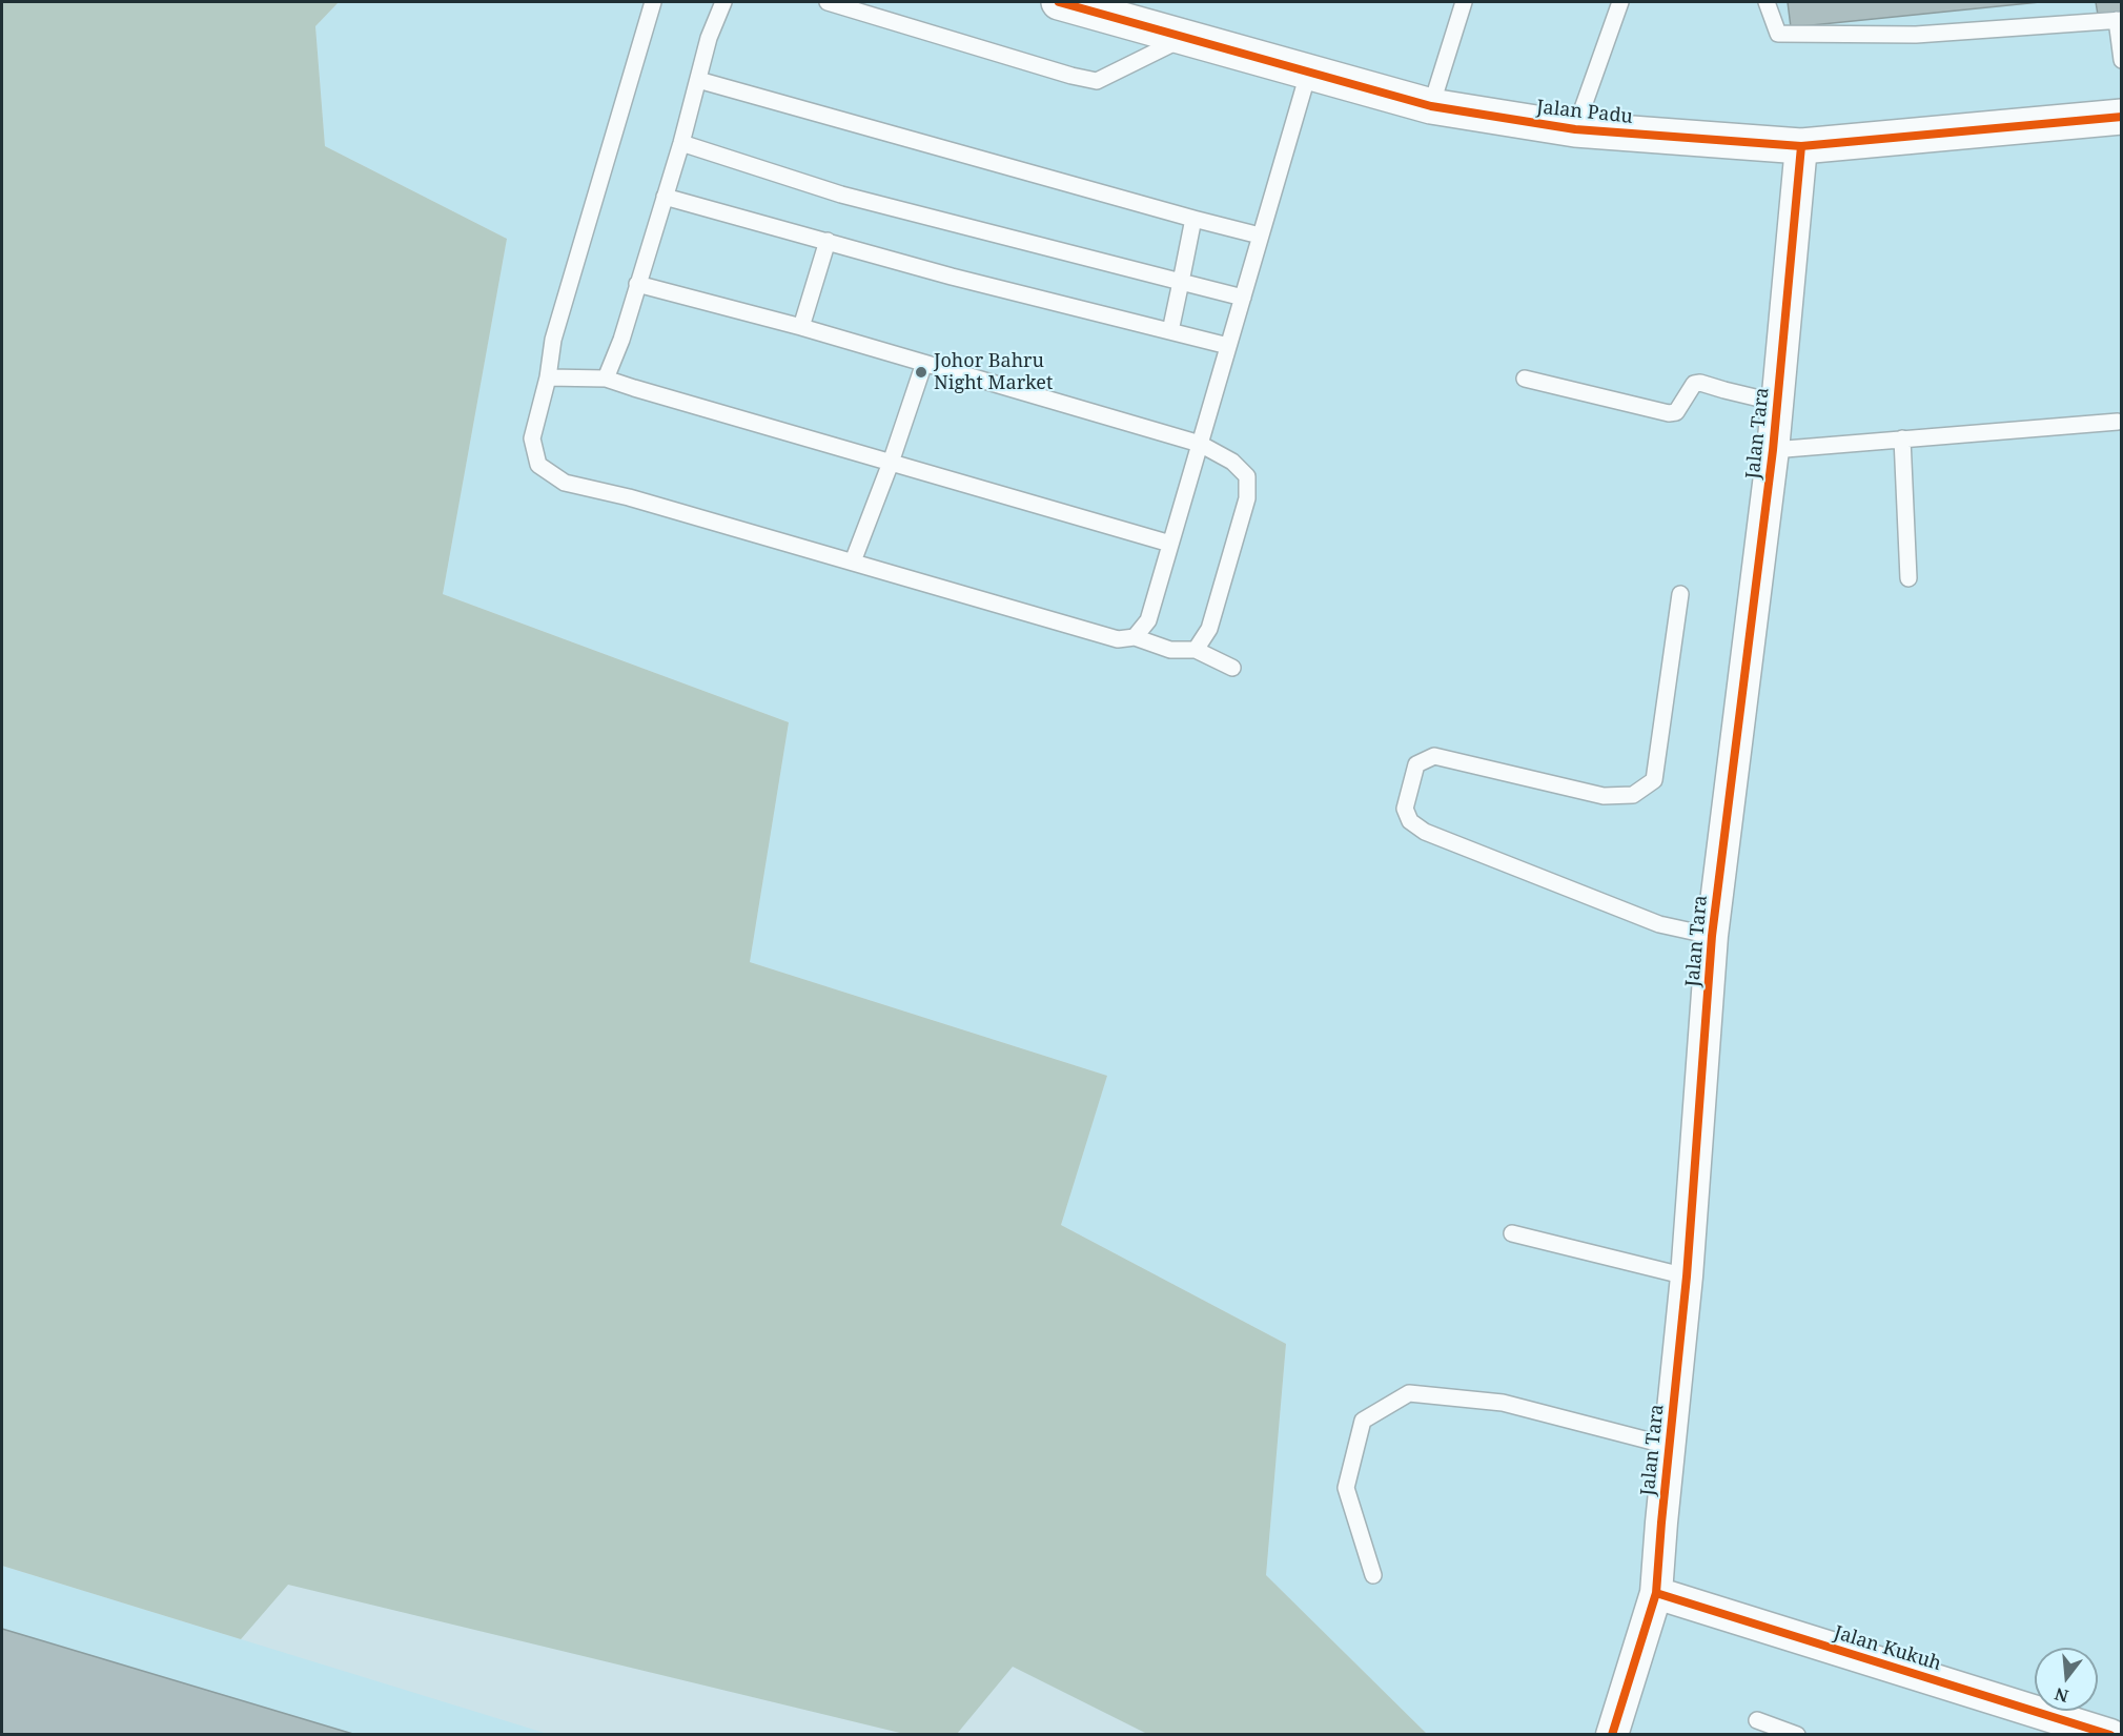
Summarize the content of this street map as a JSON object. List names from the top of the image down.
{
  "streets": {
    "street": ["Jalan Padu", "Jalan Tara", "Jalan Kukuh"]
  },
  "crossings": [
    ["Jalan Padu", "Jalan Tara"],
    ["Jalan Tara", "Jalan Kukuh"]
  ],
  "places": ["Johor Bahru Night Market"],
  "north": "bottom"
}
